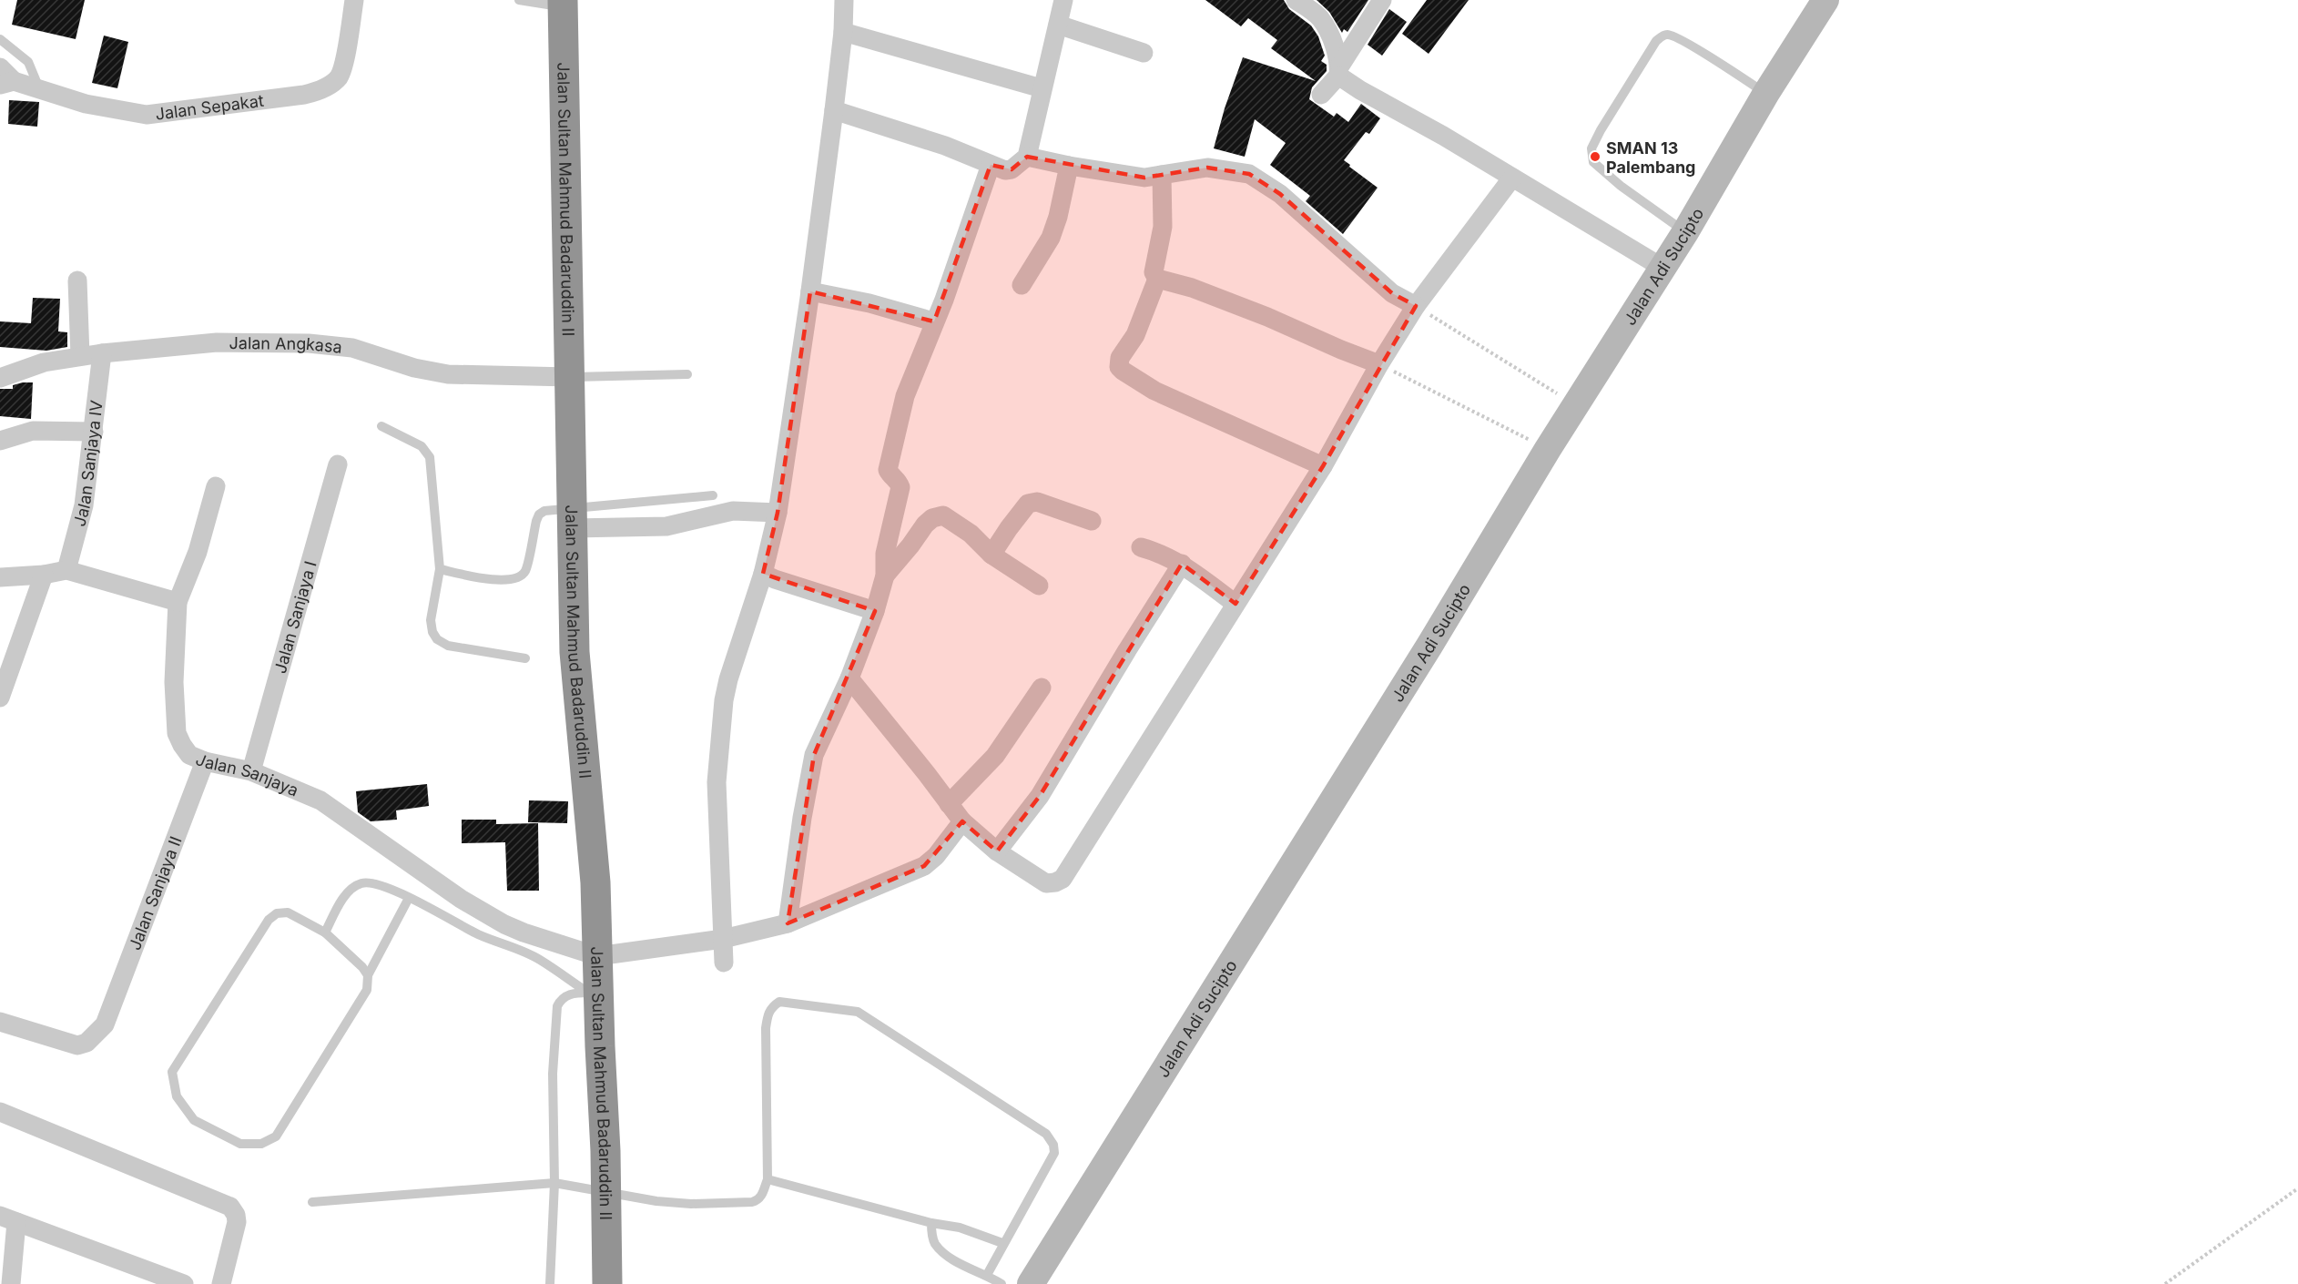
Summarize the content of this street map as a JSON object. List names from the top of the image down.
{
  "streets": {
    "highway": ["Jalan Sultan Mahmud Badaruddin II"],
    "street": [
      "Jalan Sepakat",
      "Jalan Adi Sucipto",
      "Jalan Angkasa",
      "Jalan Sanjaya IV",
      "Jalan Sanjaya I",
      "Jalan Sanjaya",
      "Jalan Sanjaya II"
    ]
  },
  "crossings": [
    ["Jalan Sultan Mahmud Badaruddin II", "Jalan Angkasa"],
    ["Jalan Sultan Mahmud Badaruddin II", "Jalan Sanjaya"],
    ["Jalan Angkasa", "Jalan Sanjaya IV"],
    ["Jalan Sanjaya I", "Jalan Sanjaya"],
    ["Jalan Sanjaya", "Jalan Sanjaya II"]
  ],
  "places": ["SMAN 13 Palembang"]
}
